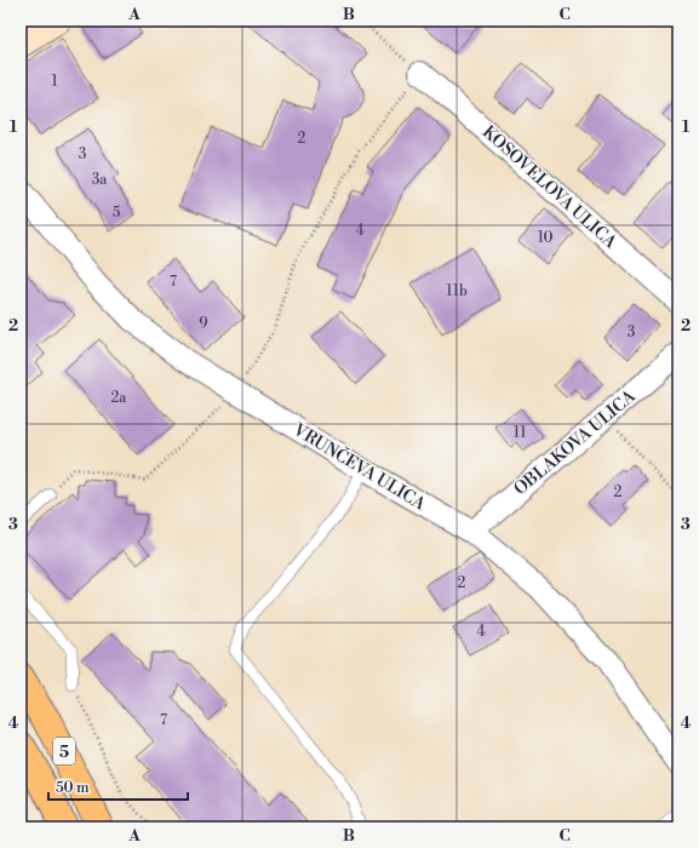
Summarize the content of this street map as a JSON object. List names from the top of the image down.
{
  "streets": {
    "main road": ["5"],
    "street": ["KOSOVELOVA ULICA", "OBLAKOVA ULICA", "VRUNČEVA ULICA"]
  },
  "crossings": [
    ["OBLAKOVA ULICA", "VRUNČEVA ULICA"]
  ],
  "house_numbers": [
    "1",
    "2",
    "3",
    "3a",
    "5",
    "4",
    "10",
    "7",
    "11b",
    "9",
    "3",
    "2a",
    "11",
    "2",
    "2",
    "4",
    "7"
  ],
  "scale_bar": "50 m",
  "grid": {
    "columns": ["A", "B", "C"],
    "rows": [
      "1",
      "2",
      "3",
      "4"
    ]
  }
}
